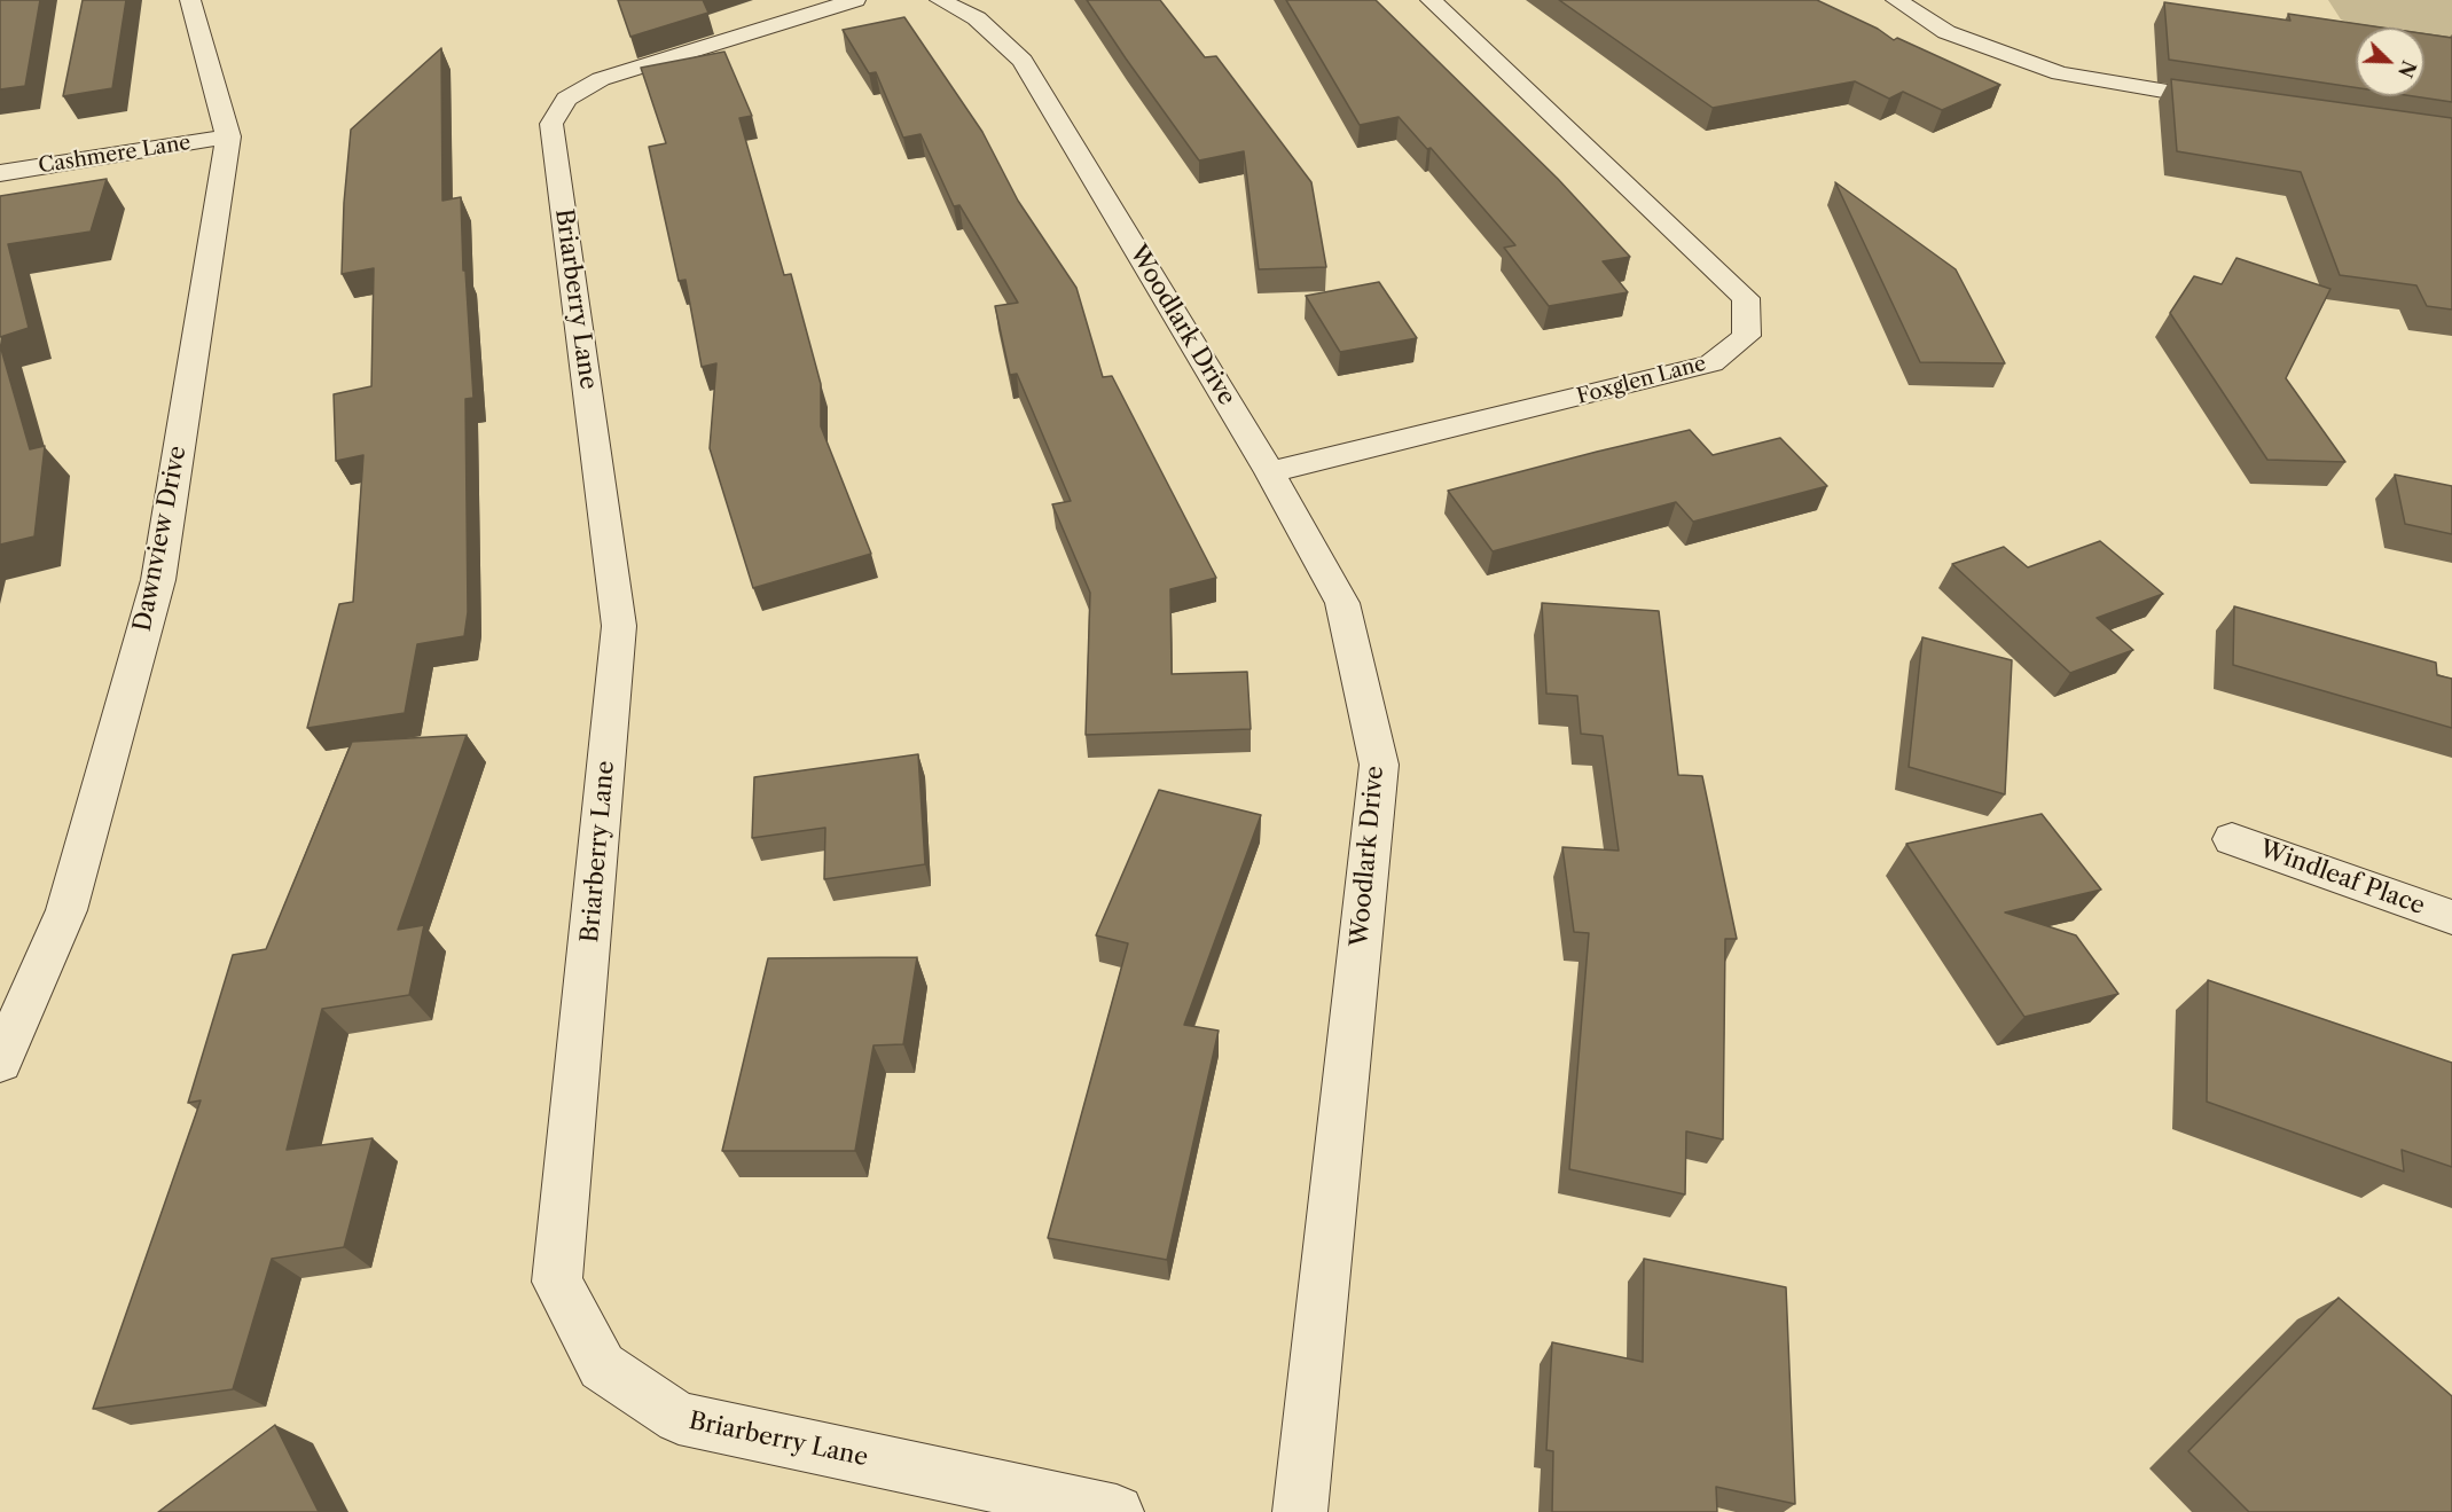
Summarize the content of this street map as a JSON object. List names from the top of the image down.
{
  "streets": {
    "street": [
      "Cashmere Lane",
      "Briarberry Lane",
      "Woodlark Drive",
      "Foxglen Lane",
      "Dawnview Drive",
      "Windleaf Place"
    ]
  },
  "crossings": [
    ["Cashmere Lane", "Dawnview Drive"],
    ["Woodlark Drive", "Foxglen Lane"]
  ],
  "north": "bottom right"
}
